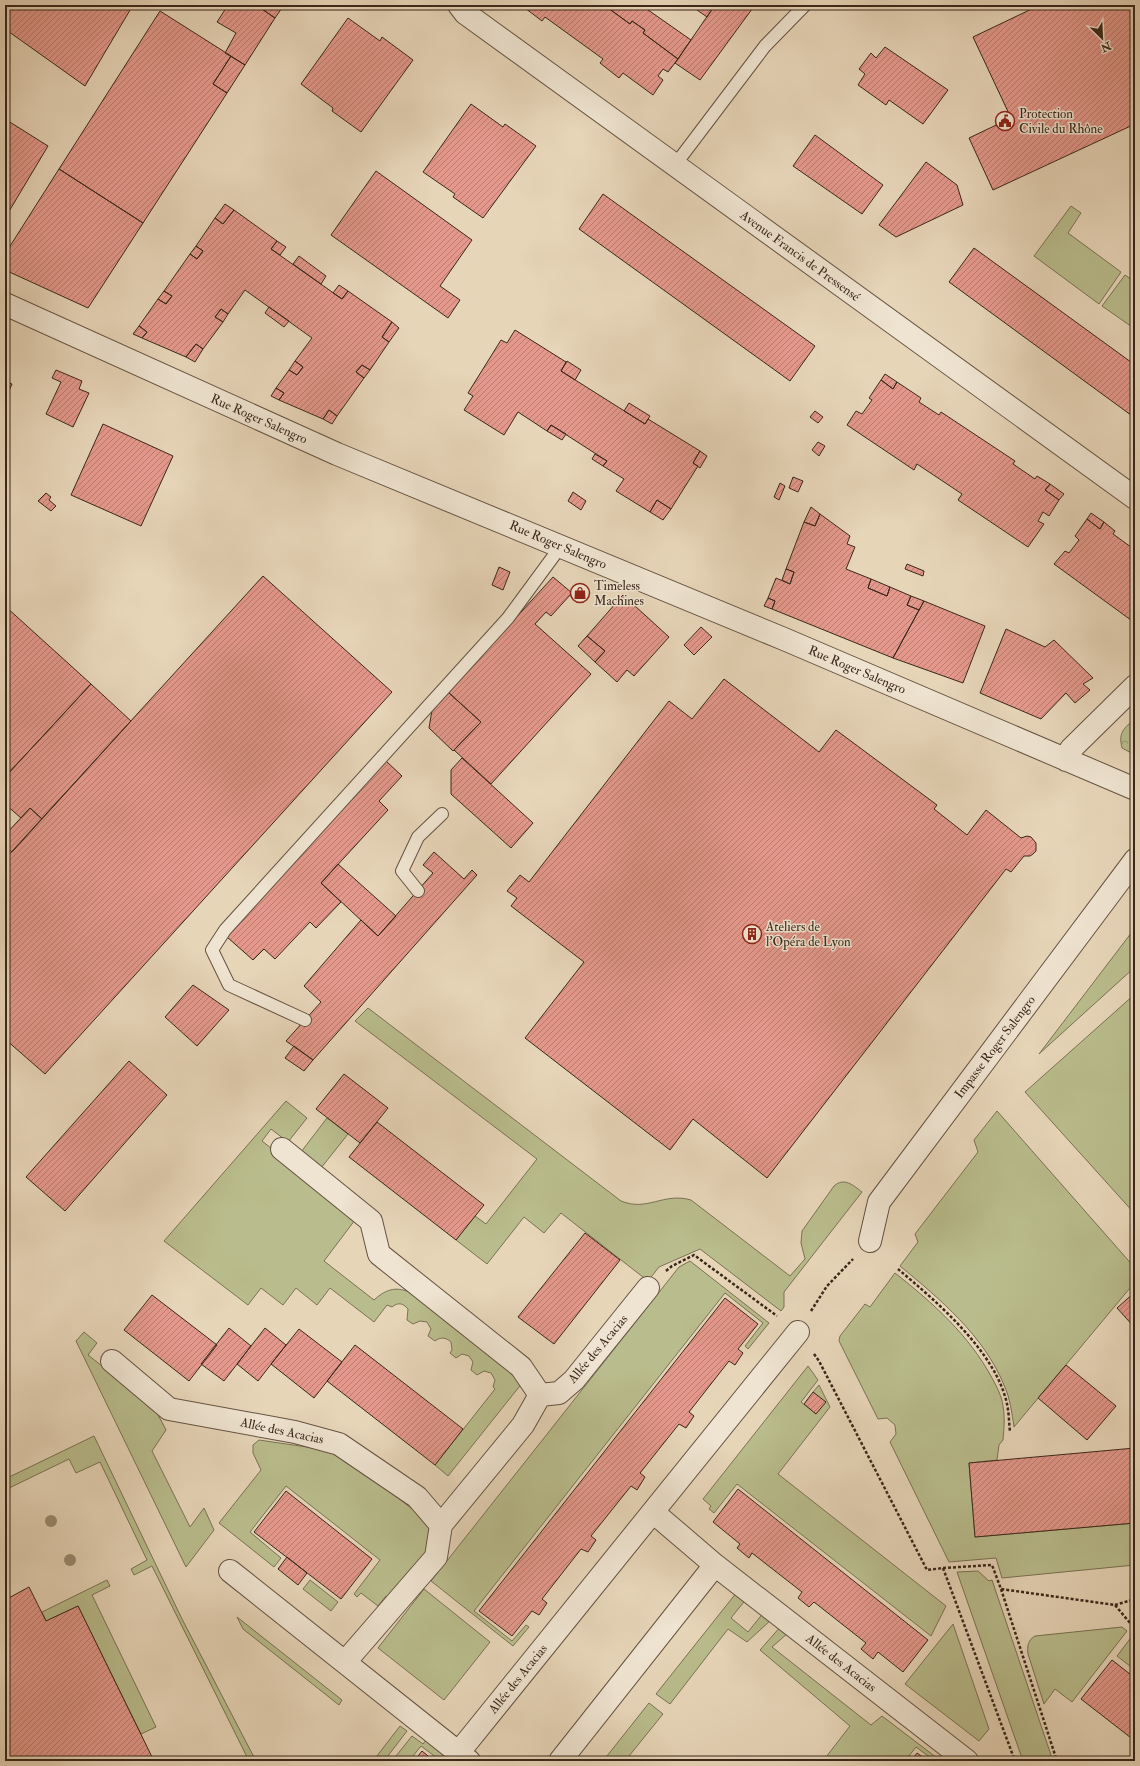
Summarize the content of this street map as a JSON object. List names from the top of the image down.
{
  "streets": {
    "street": [
      "Avenue Francis de Pressensé",
      "Rue Roger Salengro",
      "Impasse Roger Salengro",
      "Allée des Acacias"
    ]
  },
  "places": {
    "public building": ["Protection Civile du Rhône"],
    "shop": ["Timeless Machines"],
    "building": ["Ateliers de l'Opéra de Lyon"]
  },
  "north": "bottom right"
}
